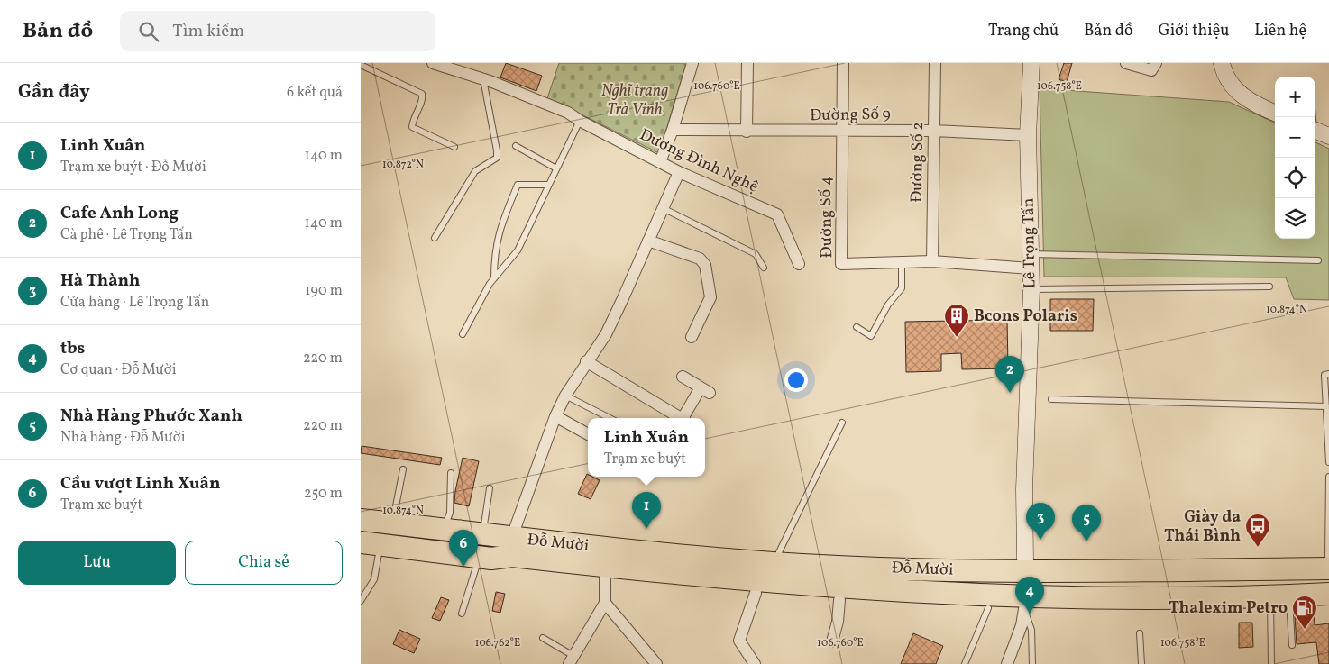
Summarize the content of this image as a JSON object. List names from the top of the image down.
{
  "streets": {
    "highway": ["Đỗ Mười"],
    "street": [
      "Đường Số 9",
      "Dương Đình Nghệ",
      "Đường Số 2",
      "Đường Số 4",
      "Lê Trọng Tấn"
    ]
  },
  "crossings": [
    ["Đường Số 9", "Đường Số 2"],
    ["Đường Số 9", "Đường Số 4"],
    ["Đường Số 9", "Lê Trọng Tấn"],
    ["Đường Số 2", "Đường Số 4"],
    ["Đường Số 4", "Lê Trọng Tấn"],
    ["Lê Trọng Tấn", "Đỗ Mười"]
  ],
  "parks": ["Nghĩ trang Trà Vinh"],
  "places": {
    "building": ["Bcons Polaris"],
    "bus stop": ["Giày da Thái Bình"],
    "fuel station": ["Thalexim Petro"]
  },
  "page": {
    "header": "Bản đồ",
    "search": "Tìm kiếm",
    "nav": [
      "Trang chủ",
      "Bản đồ",
      "Giới thiệu",
      "Liên hệ"
    ],
    "heading": ["Gần đây", "6 kết quả"],
    "map_buttons": ["+", "−"],
    "list": [
      {
        "mark": "1",
        "name": "Linh Xuân",
        "note": "Trạm xe buýt · Đỗ Mười",
        "value": "140 m"
      },
      {
        "mark": "2",
        "name": "Cafe Anh Long",
        "note": "Cà phê · Lê Trọng Tấn",
        "value": "140 m"
      },
      {
        "mark": "3",
        "name": "Hà Thành",
        "note": "Cửa hàng · Lê Trọng Tấn",
        "value": "190 m"
      },
      {
        "mark": "4",
        "name": "tbs",
        "note": "Cơ quan · Đỗ Mười",
        "value": "220 m"
      },
      {
        "mark": "5",
        "name": "Nhà Hàng Phước Xanh",
        "note": "Nhà hàng · Đỗ Mười",
        "value": "220 m"
      },
      {
        "mark": "6",
        "name": "Cầu vượt Linh Xuân",
        "note": "Trạm xe buýt",
        "value": "250 m"
      }
    ],
    "pins": [
      "2",
      "1",
      "3",
      "5",
      "6",
      "4"
    ],
    "popup": ["Linh Xuân", "Trạm xe buýt"],
    "buttons": ["Lưu", "Chia sẻ"]
  },
  "coordinates": [
    "106.760°E",
    "106.758°E",
    "10.872°N",
    "10.874°N",
    "106.762°E"
  ]
}
